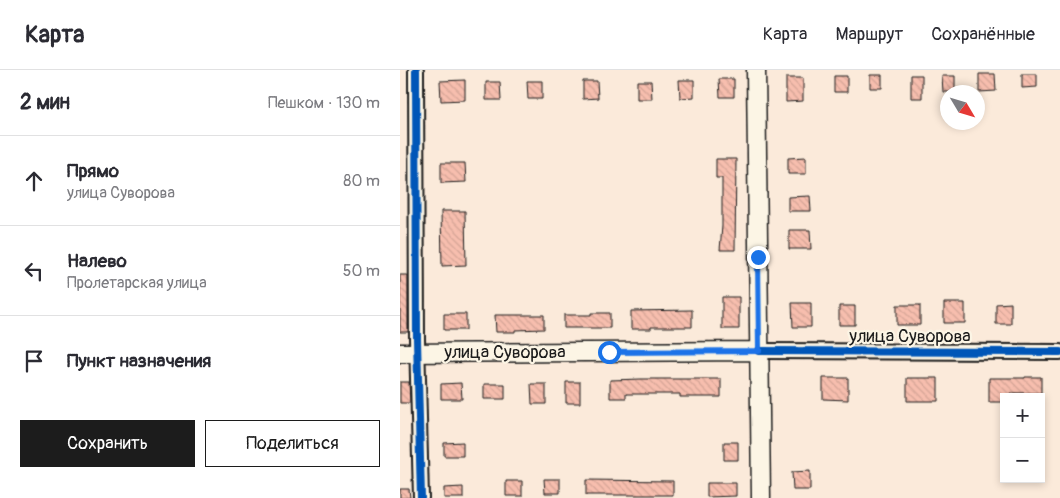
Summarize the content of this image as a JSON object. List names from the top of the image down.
{
  "streets": {
    "main road": ["улица Суворова"]
  },
  "north": "bottom right",
  "page": {
    "header": "Карта",
    "nav": ["Карта", "Маршрут", "Сохранённые"],
    "heading": ["2 мин", "Пешком · 130 m"],
    "list": [
      ["Прямо", "улица Суворова", "80 m"],
      ["Налево", "Пролетарская улица", "50 m"],
      "Пункт назначения"
    ],
    "map_buttons": ["+", "−"],
    "buttons": ["Сохранить", "Поделиться"]
  }
}
